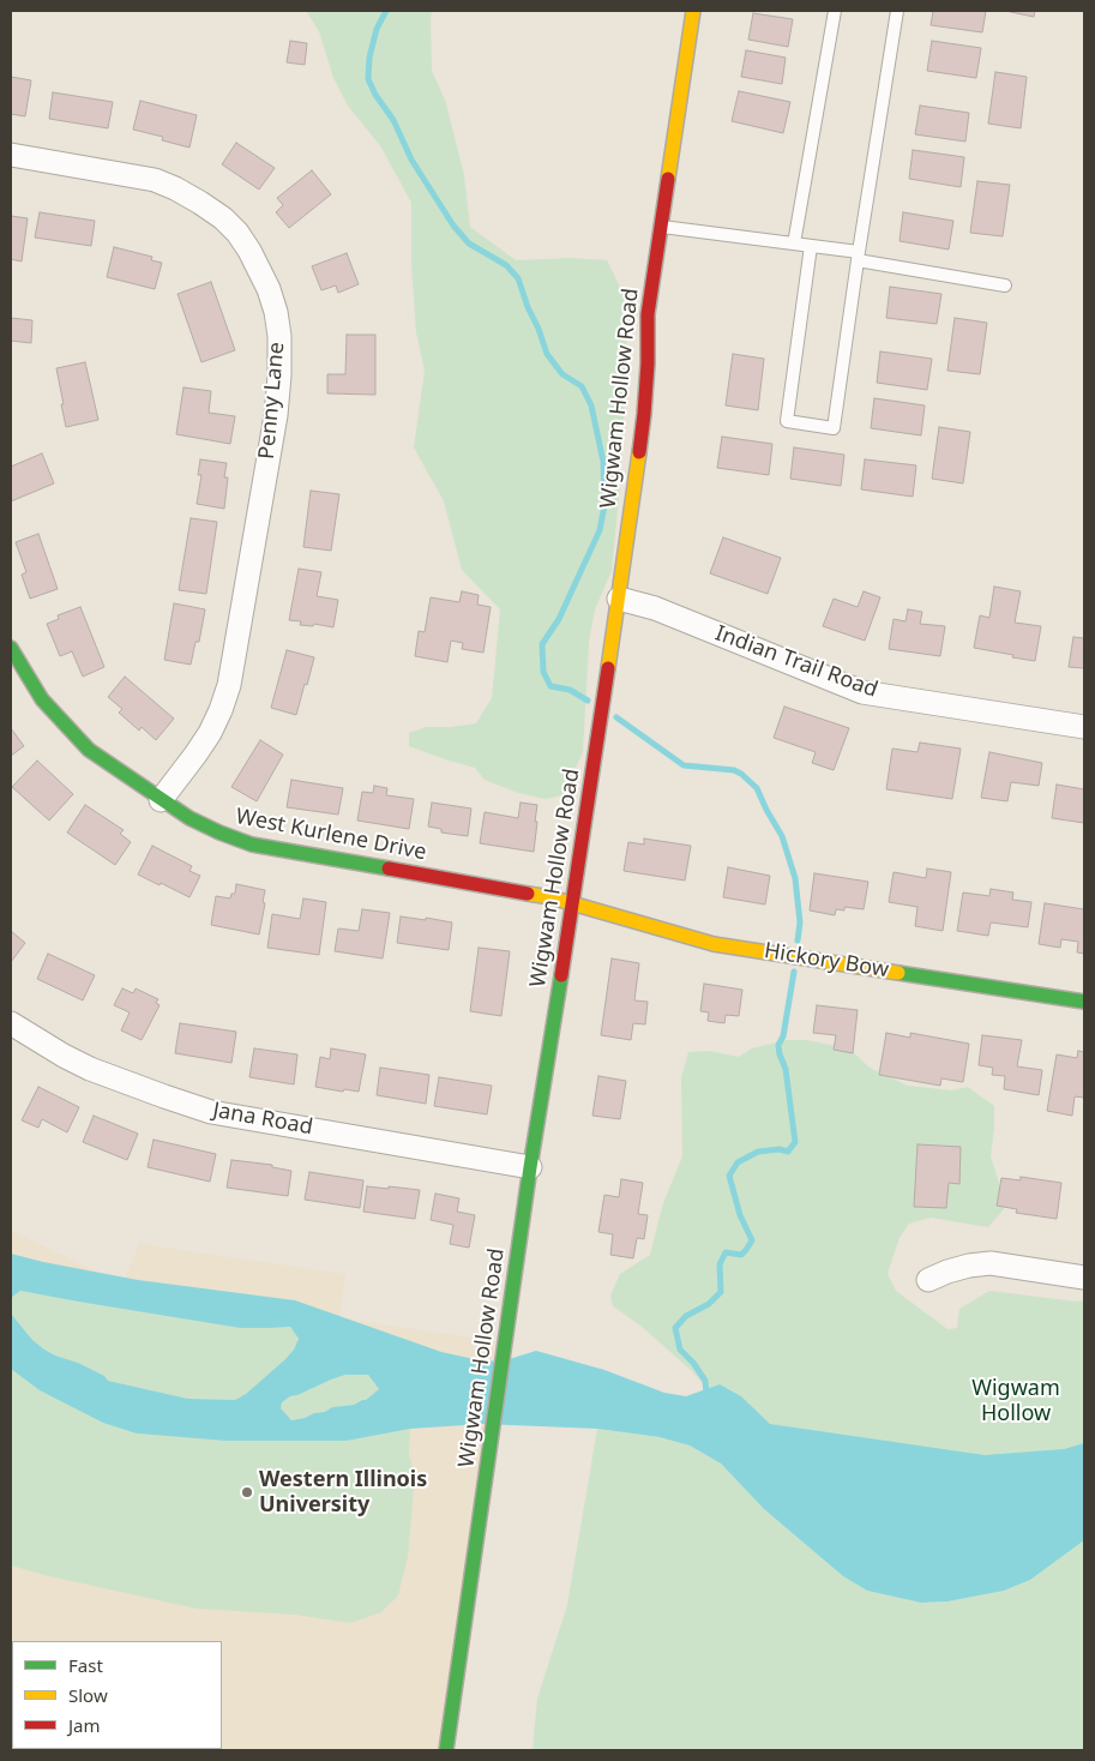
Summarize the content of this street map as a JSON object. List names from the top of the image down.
{
  "streets": {
    "street": [
      "Wigwam Hollow Road",
      "Penny Lane",
      "Indian Trail Road",
      "West Kurlene Drive",
      "Hickory Bow",
      "Jana Road"
    ]
  },
  "crossings": [
    ["Wigwam Hollow Road", "Indian Trail Road"],
    ["Wigwam Hollow Road", "West Kurlene Drive"],
    ["Wigwam Hollow Road", "Hickory Bow"],
    ["Wigwam Hollow Road", "Jana Road"],
    ["Penny Lane", "West Kurlene Drive"],
    ["West Kurlene Drive", "Hickory Bow"]
  ],
  "parks": ["Wigwam Hollow"],
  "places": ["Western Illinois University"],
  "legend": ["Fast", "Slow", "Jam"]
}
